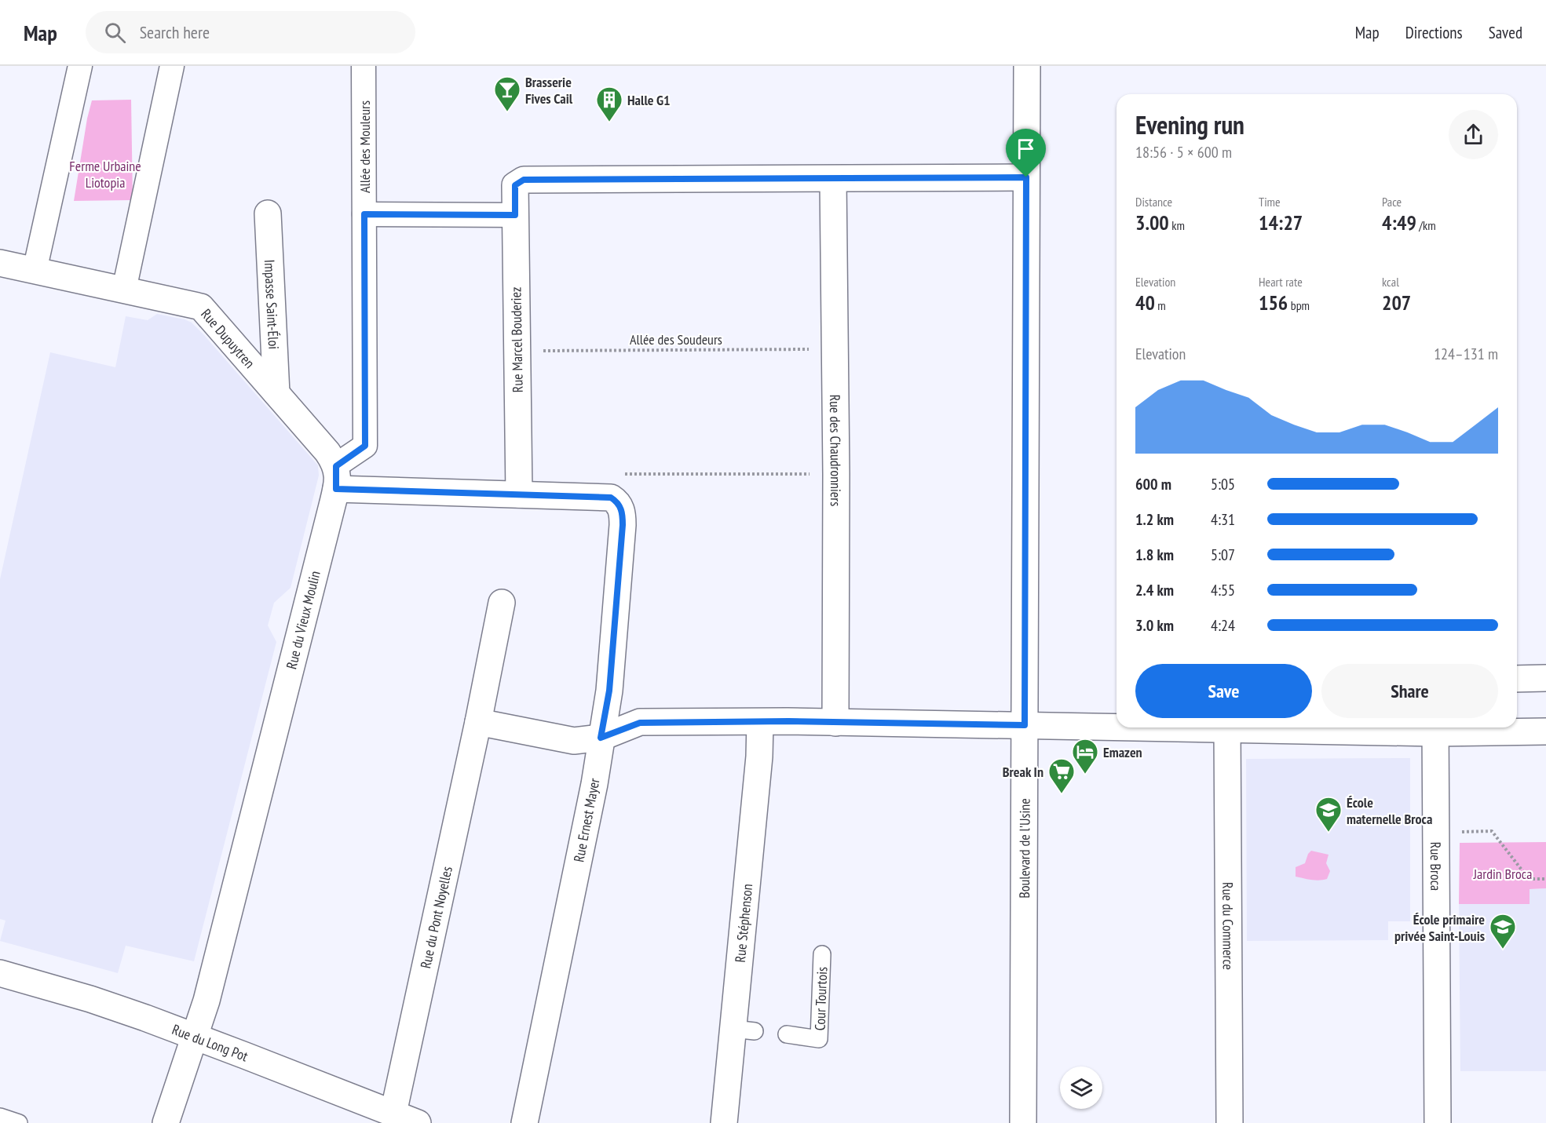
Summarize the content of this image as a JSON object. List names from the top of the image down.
{
  "streets": {
    "street": [
      "Allée des Mouleurs",
      "Impasse Saint-Éloi",
      "Rue Dupuytren",
      "Rue Marcel Bouderiez",
      "Rue des Chaudronniers",
      "Rue du Vieux Moulin",
      "Rue Ernest Mayer",
      "Boulevard de l'Usine",
      "Rue Broca",
      "Rue du Pont Noyelles",
      "Rue Stéphenson",
      "Rue du Commerce",
      "Rue du Long Pot"
    ],
    "lane": ["Cour Tourtois"],
    "path": ["Allée des Soudeurs"]
  },
  "crossings": [
    ["Allée des Mouleurs", "Rue Dupuytren"],
    ["Allée des Mouleurs", "Rue du Vieux Moulin"],
    ["Impasse Saint-Éloi", "Rue Dupuytren"],
    ["Rue Dupuytren", "Rue du Vieux Moulin"],
    ["Allée des Soudeurs", "Rue Marcel Bouderiez"],
    ["Allée des Soudeurs", "Rue des Chaudronniers"],
    ["Rue Marcel Bouderiez", "Rue des Chaudronniers"],
    ["Rue Marcel Bouderiez", "Rue Ernest Mayer"],
    ["Rue du Vieux Moulin", "Rue du Long Pot"],
    ["Rue du Pont Noyelles", "Rue du Long Pot"]
  ],
  "parks": ["Ferme Urbaine Liotopia", "Jardin Broca"],
  "places": {
    "bar": ["Brasserie Fives Cail"],
    "building": ["Halle G1"],
    "hotel": ["Emazen"],
    "supermarket": ["Break In"],
    "school or university": ["École maternelle Broca", "École primaire privée Saint-Louis"]
  },
  "page": {
    "header": "Map",
    "search": "Search here",
    "nav": ["Map", "Directions", "Saved"],
    "heading": ["Evening run", "18:56 · 5 × 600 m"],
    "stats": [
      ["Distance", "3.00 km"],
      ["Time", "14:27"],
      ["Pace", "4:49 /km"],
      ["Elevation", "40 m"],
      ["Heart rate", "156 bpm"],
      ["kcal", "207"]
    ],
    "chart": ["Elevation", "124–131 m"],
    "list": [
      {
        "name": "600 m",
        "note": "5:05"
      },
      {
        "name": "1.2 km",
        "note": "4:31"
      },
      {
        "name": "1.8 km",
        "note": "5:07"
      },
      {
        "name": "2.4 km",
        "note": "4:55"
      },
      {
        "name": "3.0 km",
        "note": "4:24"
      }
    ],
    "buttons": ["Save", "Share"]
  }
}
